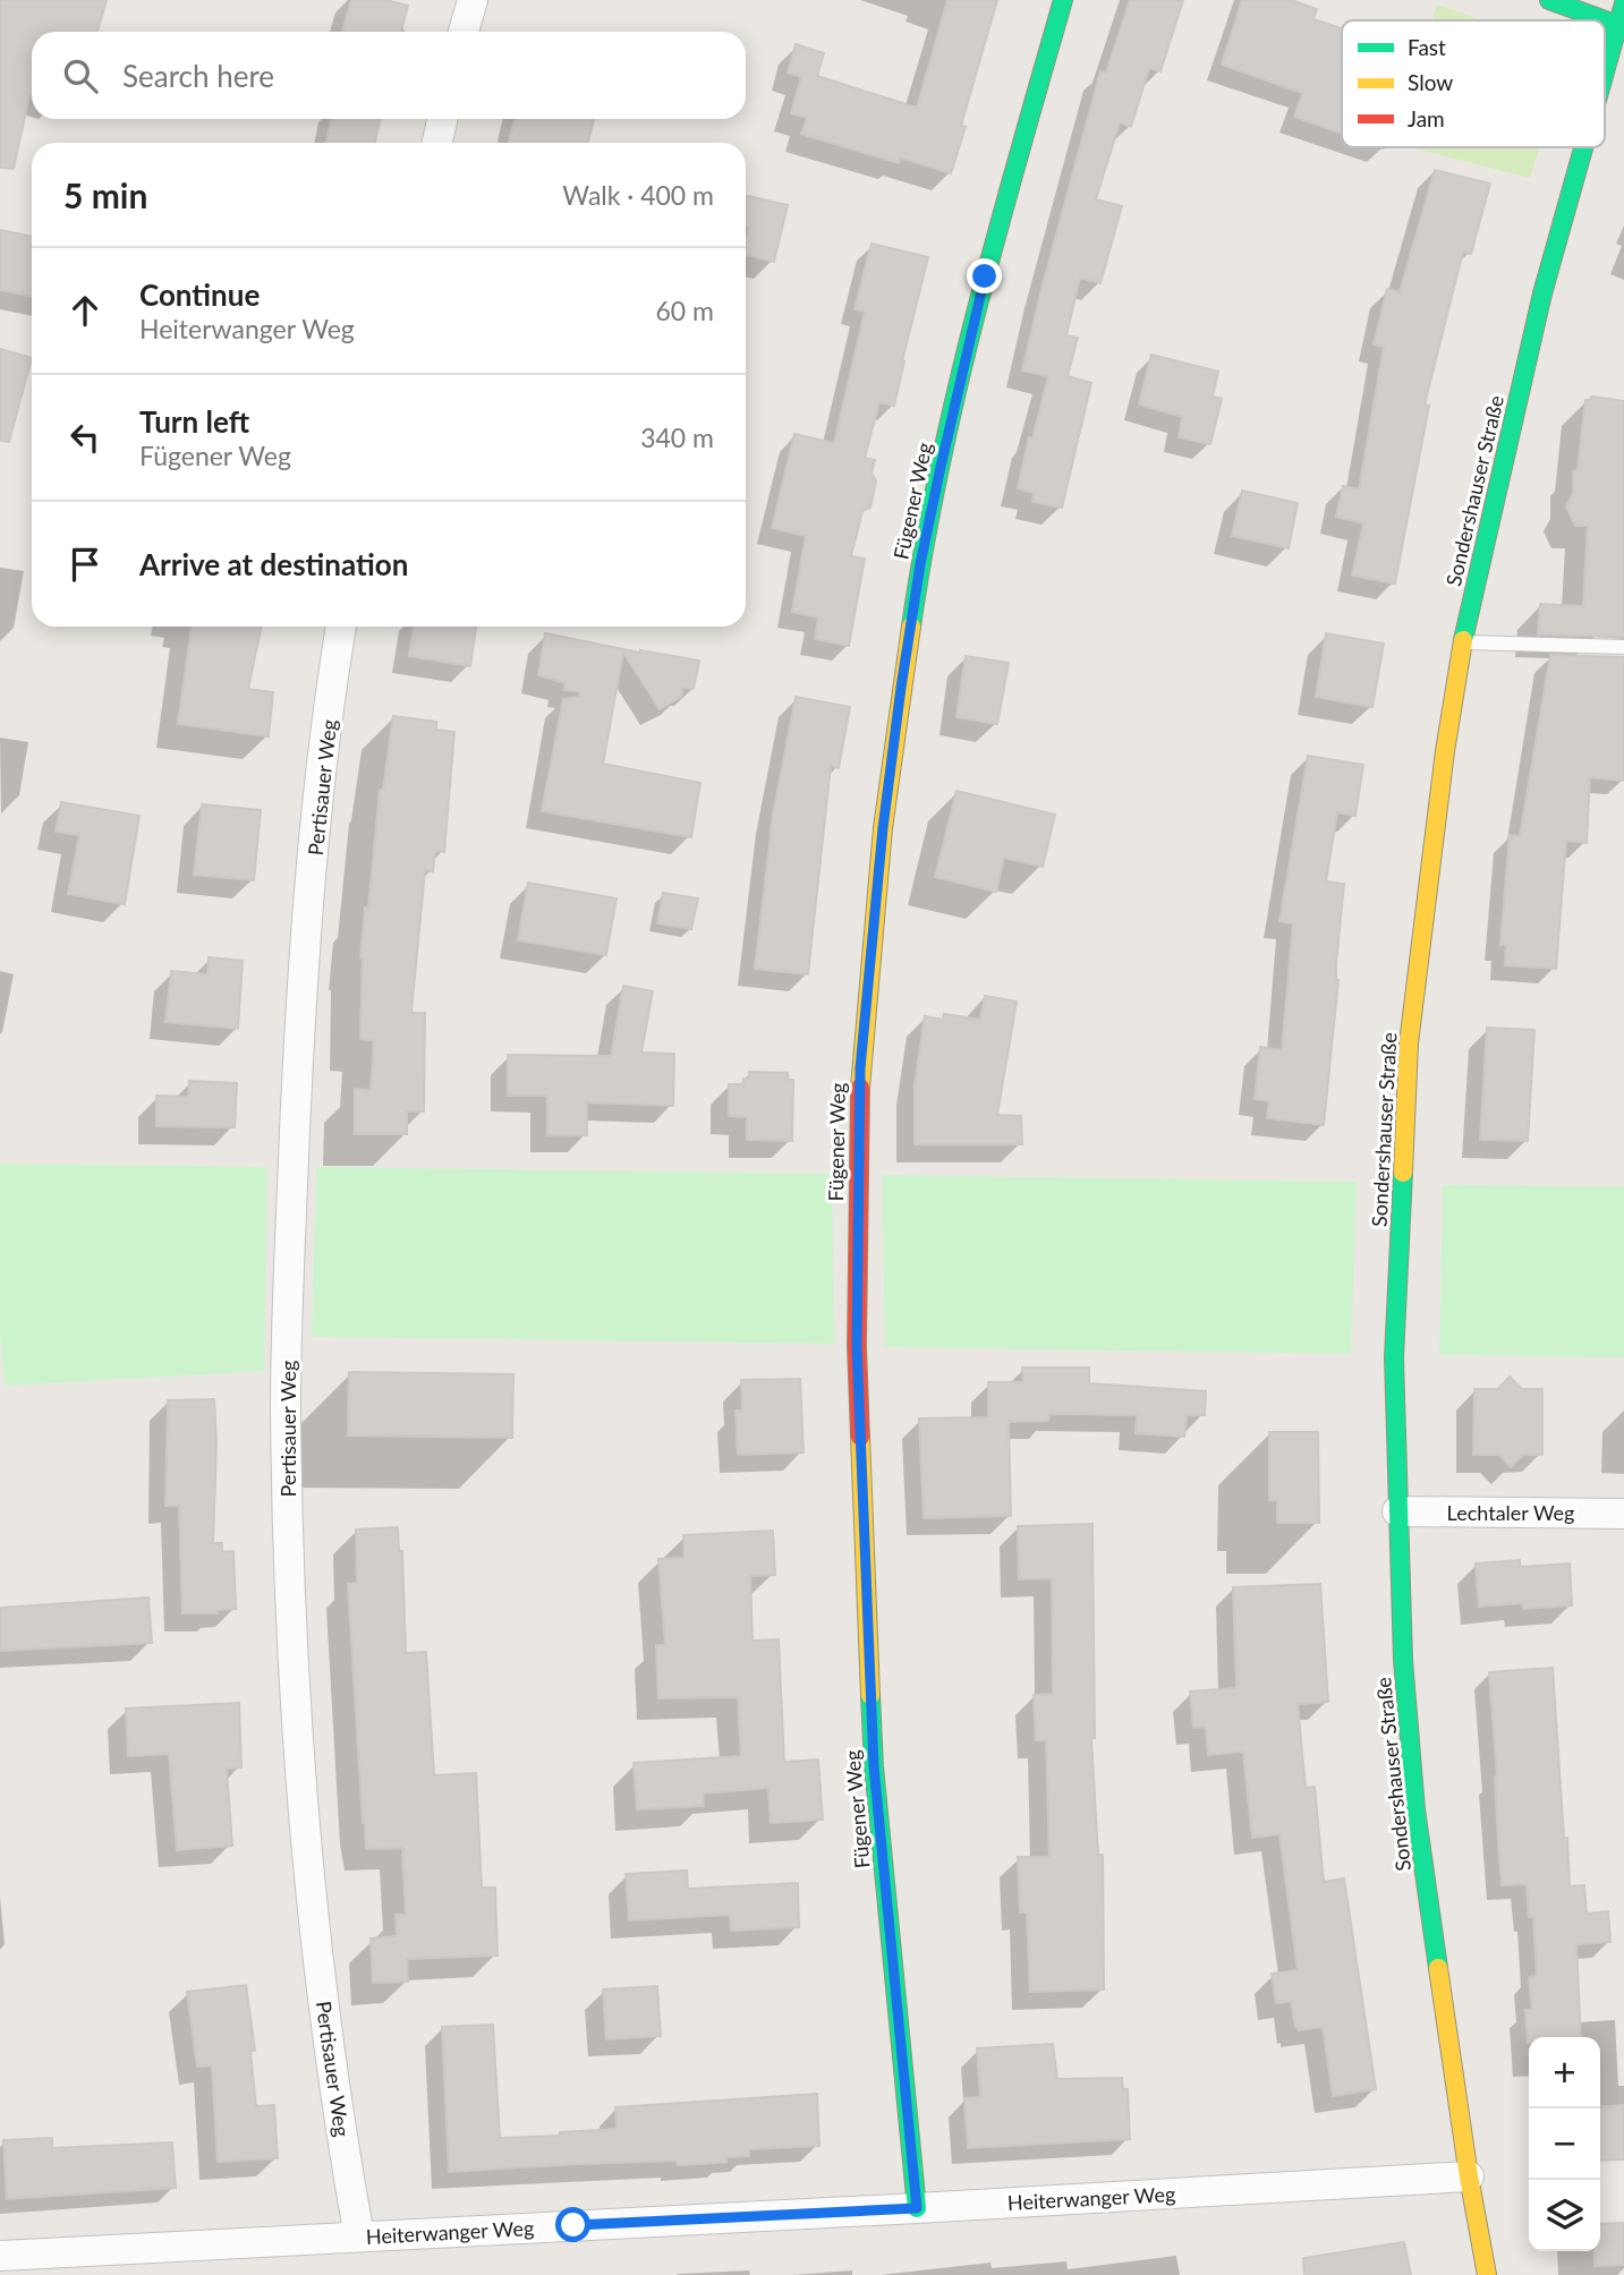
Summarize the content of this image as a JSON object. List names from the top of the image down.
{
  "streets": {
    "street": [
      "Sondershauser Straße",
      "Fügener Weg",
      "Pertisauer Weg",
      "Lechtaler Weg",
      "Heiterwanger Weg"
    ]
  },
  "crossings": [
    ["Sondershauser Straße", "Lechtaler Weg"],
    ["Sondershauser Straße", "Heiterwanger Weg"],
    ["Fügener Weg", "Heiterwanger Weg"],
    ["Pertisauer Weg", "Heiterwanger Weg"]
  ],
  "legend": ["Fast", "Slow", "Jam"],
  "page": {
    "search": "Search here",
    "heading": ["5 min", "Walk · 400 m"],
    "list": [
      ["Continue", "Heiterwanger Weg", "60 m"],
      ["Turn left", "Fügener Weg", "340 m"],
      "Arrive at destination"
    ],
    "map_buttons": ["+", "−"]
  }
}
